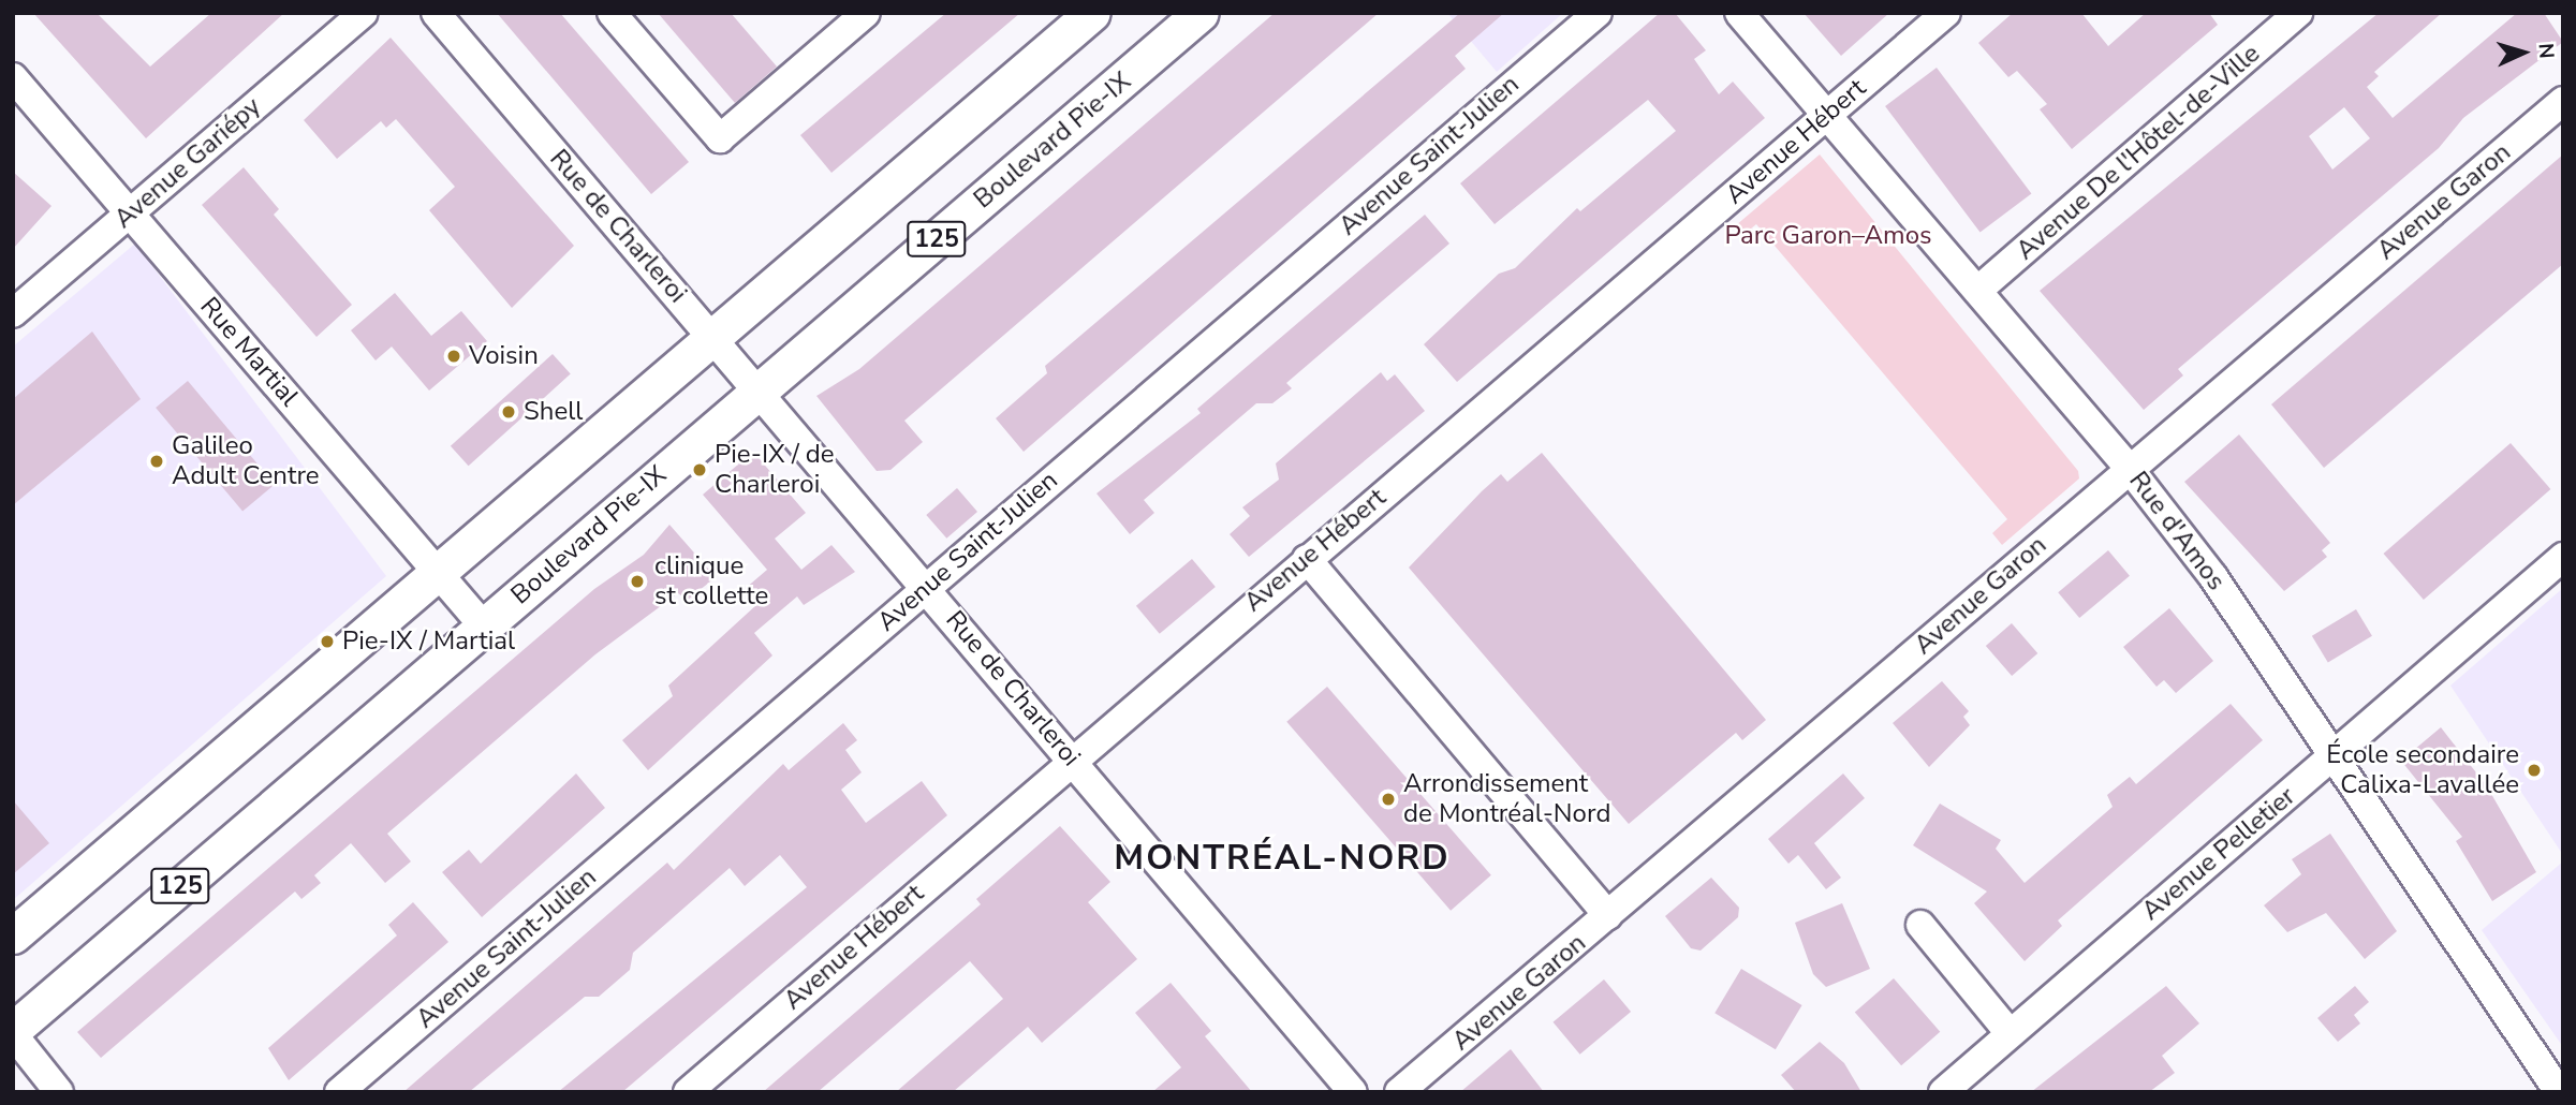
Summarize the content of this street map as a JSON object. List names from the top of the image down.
{
  "streets": {
    "main road": ["Boulevard Pie-IX", "125"],
    "street": [
      "Avenue Hébert",
      "Avenue De l'Hôtel-de-Ville",
      "Avenue Saint-Julien",
      "Avenue Gariépy",
      "Avenue Garon",
      "Rue de Charleroi",
      "Rue Martial",
      "Rue d'Amos",
      "Avenue Pelletier"
    ]
  },
  "crossings": [
    ["Boulevard Pie-IX", "Rue de Charleroi"],
    ["Boulevard Pie-IX", "Rue Martial"],
    ["Avenue Hébert", "Rue de Charleroi"],
    ["Avenue Hébert", "Rue d'Amos"],
    ["Avenue De l'Hôtel-de-Ville", "Rue d'Amos"],
    ["Avenue Saint-Julien", "Rue de Charleroi"],
    ["Avenue Gariépy", "Rue Martial"],
    ["Avenue Garon", "Rue d'Amos"],
    ["Rue de Charleroi", "125"],
    ["125", "Rue Martial"],
    ["Rue d'Amos", "Avenue Pelletier"]
  ],
  "districts": ["MONTRÉAL-NORD"],
  "parks": ["Parc Garon–Amos"],
  "places": [
    "Voisin",
    "Shell",
    "Galileo Adult Centre",
    "Pie-IX / de Charleroi",
    "clinique st collette",
    "Pie-IX / Martial",
    "École secondaire Calixa-Lavallée",
    "Arrondissement de Montréal-Nord"
  ],
  "north": "right"
}
